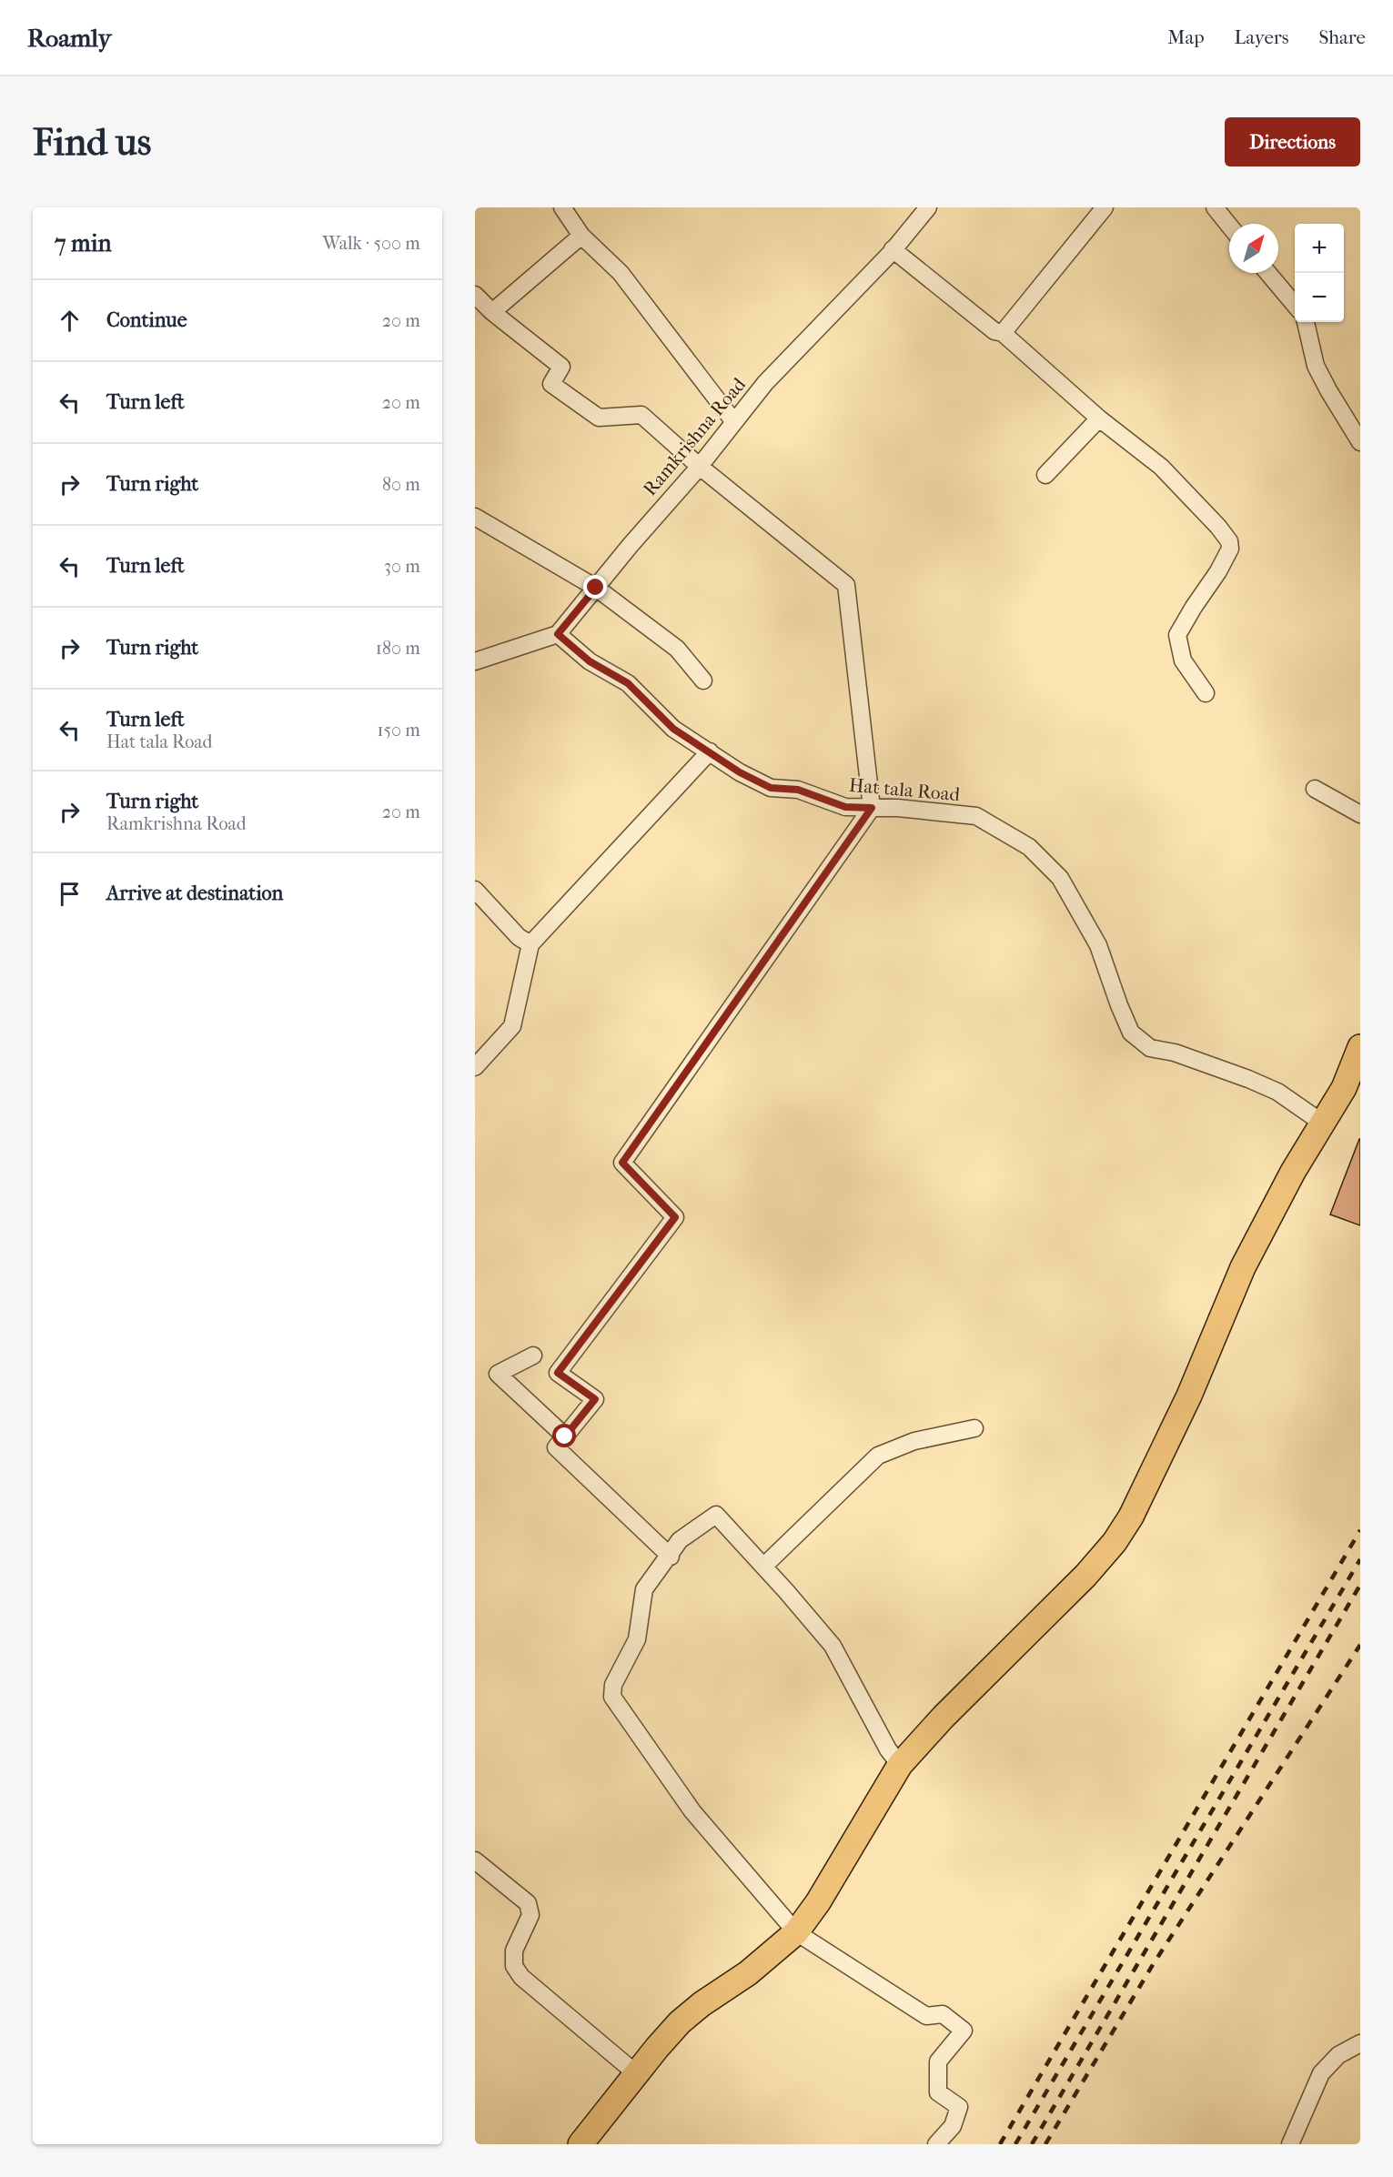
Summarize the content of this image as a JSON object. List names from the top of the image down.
{
  "streets": {
    "street": ["Ramkrishna Road", "Hat tala Road"]
  },
  "crossings": [
    ["Ramkrishna Road", "Hat tala Road"]
  ],
  "north": "top right",
  "page": {
    "header": "Roamly",
    "nav": ["Map", "Layers", "Share"],
    "buttons": "Directions",
    "title": "Find us",
    "heading": ["7 min", "Walk · 500 m"],
    "map_buttons": ["+", "−"],
    "list": [
      ["Continue", "20 m"],
      ["Turn left", "20 m"],
      ["Turn right", "80 m"],
      ["Turn left", "30 m"],
      ["Turn right", "180 m"],
      ["Turn left", "Hat tala Road", "150 m"],
      ["Turn right", "Ramkrishna Road", "20 m"],
      "Arrive at destination"
    ]
  }
}
